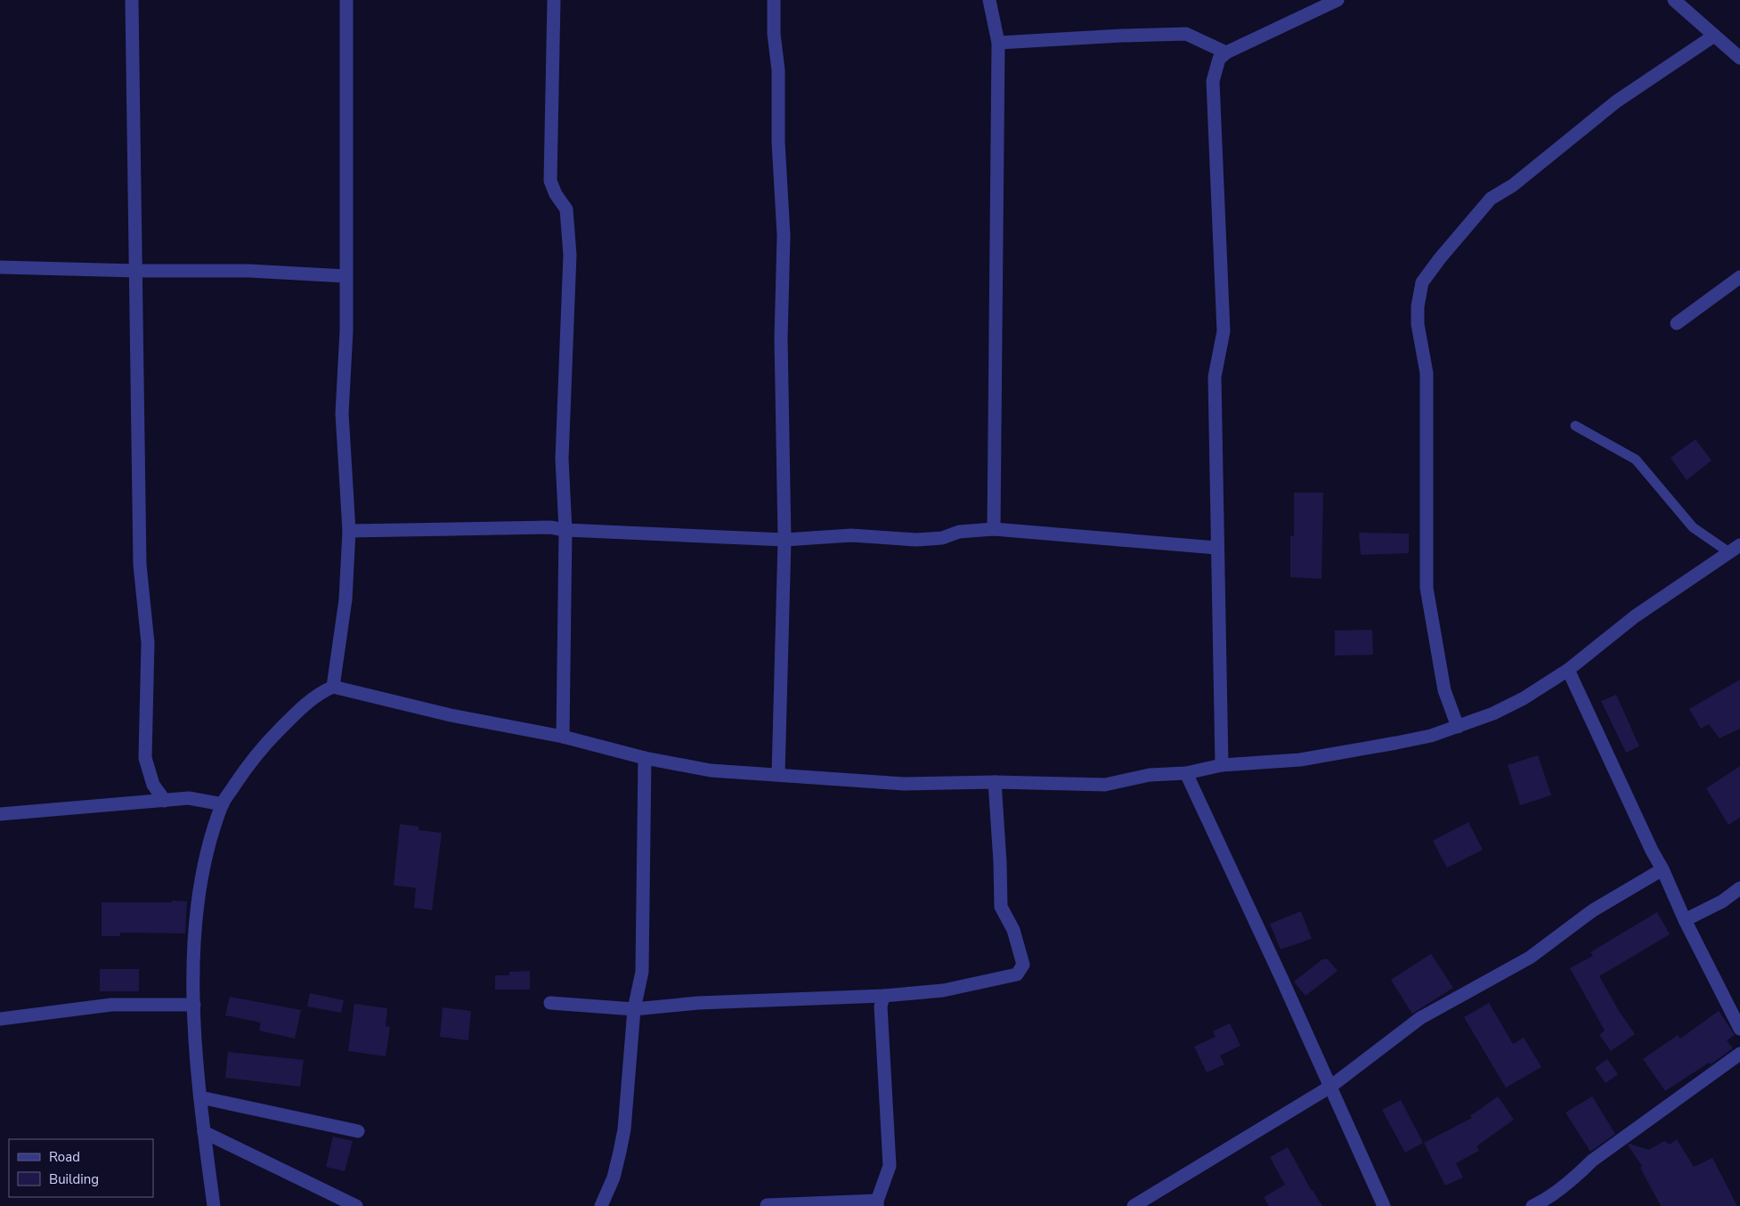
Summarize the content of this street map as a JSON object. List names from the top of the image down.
{
  "legend": ["Road", "Building"]
}
